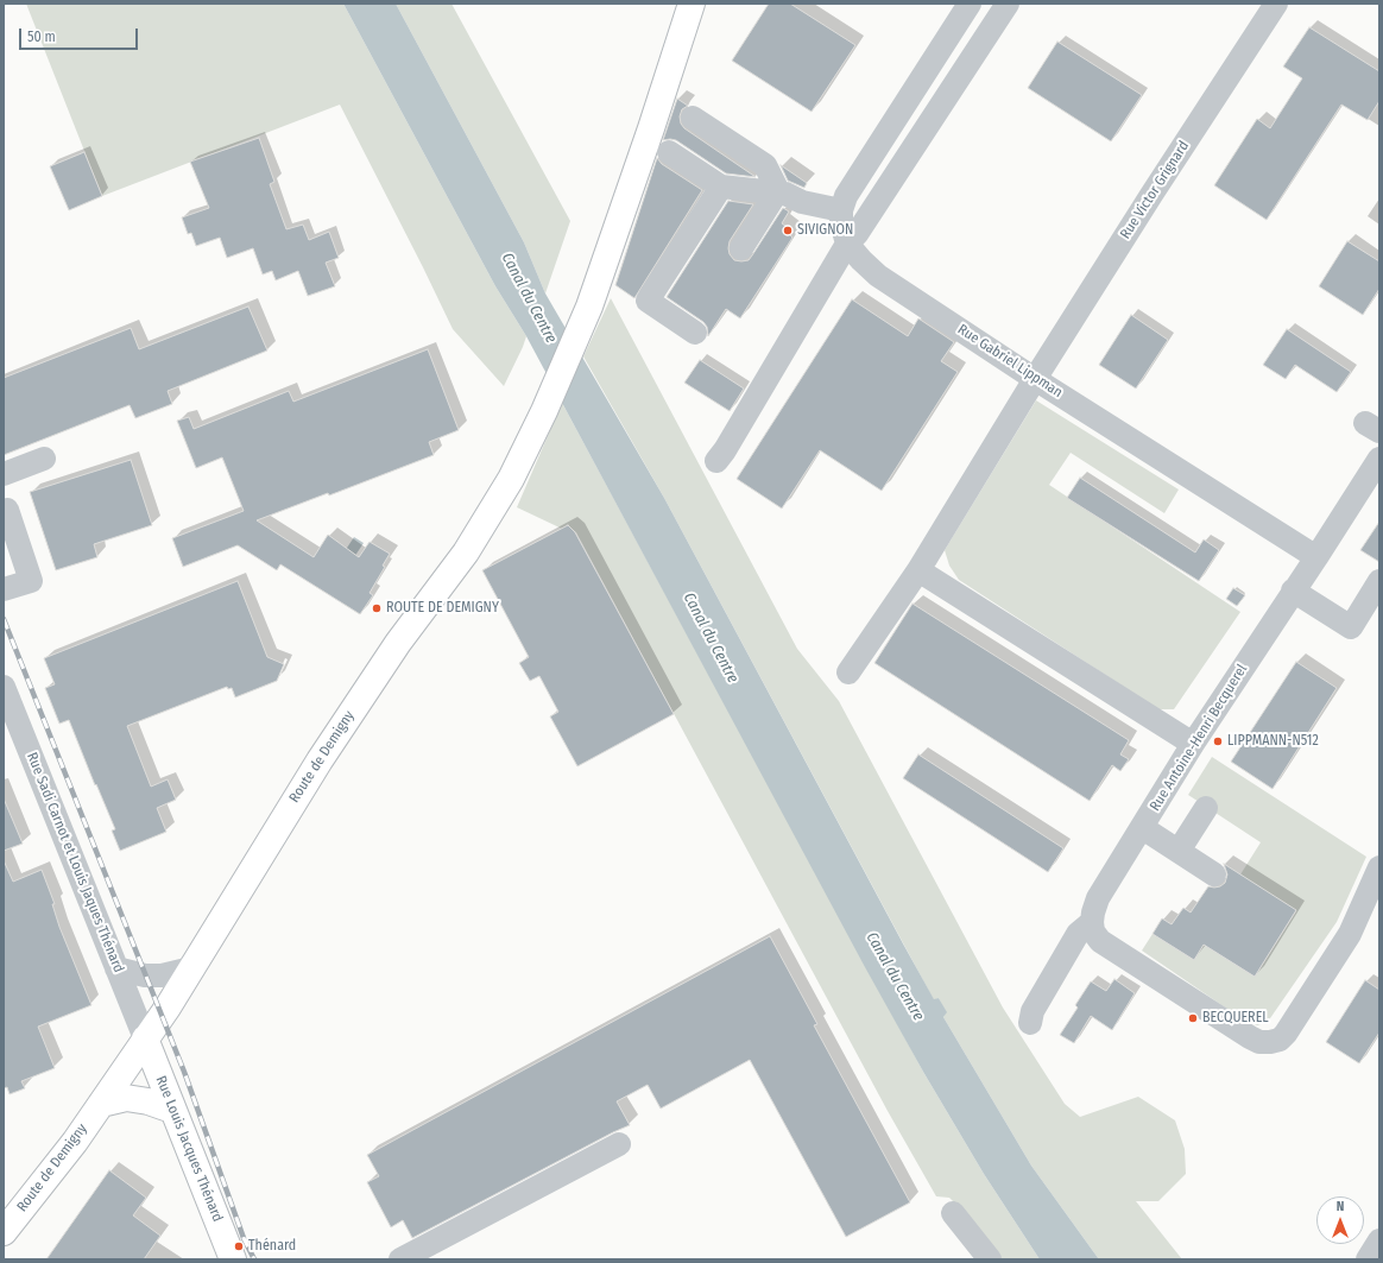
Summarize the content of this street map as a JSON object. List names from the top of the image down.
{
  "streets": {
    "main road": ["Route de Demigny", "Rue Louis Jacques Thénard"],
    "street": [
      "Rue Victor Grignard",
      "Rue Gabriel Lippman",
      "Rue Antoine-Henri Becquerel",
      "Rue Sadi Carnot et Louis Jaques Thénard"
    ]
  },
  "crossings": [
    ["Rue Victor Grignard", "Rue Gabriel Lippman"],
    ["Rue Gabriel Lippman", "Rue Antoine-Henri Becquerel"],
    ["Route de Demigny", "Rue Sadi Carnot et Louis Jaques Thénard"],
    ["Route de Demigny", "Rue Louis Jacques Thénard"],
    ["Rue Sadi Carnot et Louis Jaques Thénard", "Rue Louis Jacques Thénard"]
  ],
  "water": ["Canal du Centre"],
  "places": [
    "SIVIGNON",
    "ROUTE DE DEMIGNY",
    "LIPPMANN-N512",
    "BECQUEREL",
    "Thénard"
  ],
  "scale_bar": "50 m",
  "north": "top"
}
